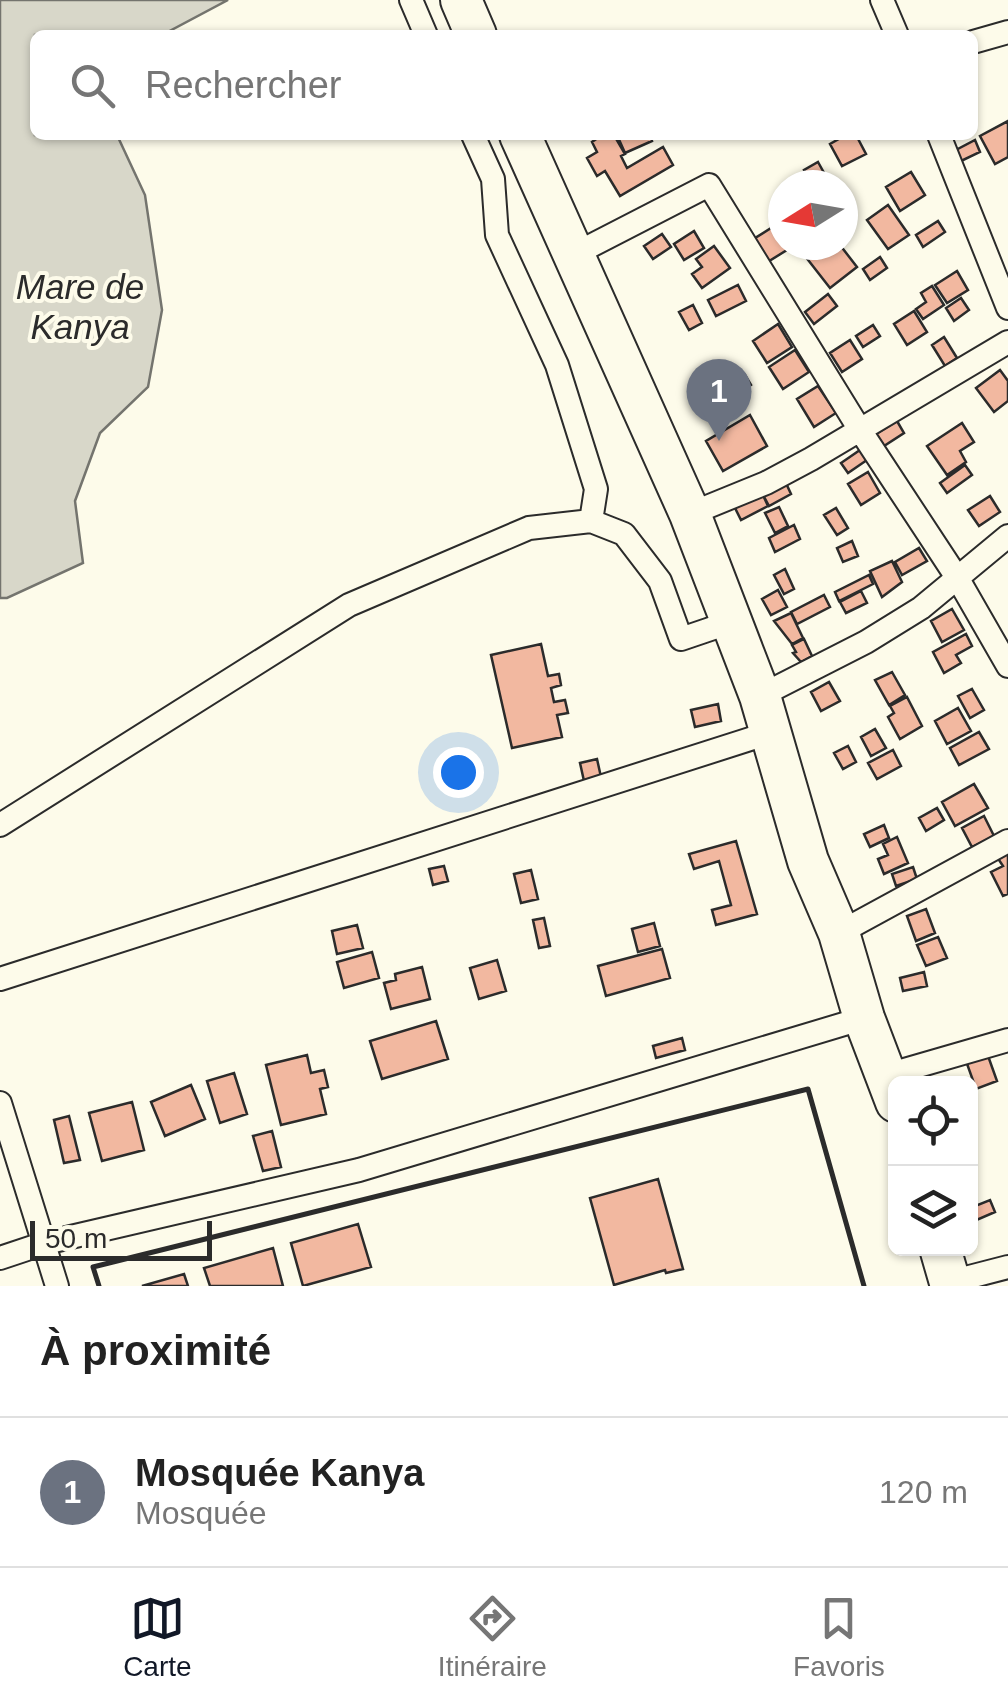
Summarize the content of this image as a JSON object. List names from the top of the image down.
{
  "water": ["Mare de Kanya"],
  "scale_bar": "50 m",
  "north": "left",
  "page": {
    "search": "Rechercher",
    "pins": "1",
    "scale": "50 m",
    "heading": "À proximité",
    "list": [
      {
        "mark": "1",
        "name": "Mosquée Kanya",
        "note": "Mosquée",
        "value": "120 m"
      }
    ],
    "nav": ["Carte", "Itinéraire", "Favoris"]
  }
}
